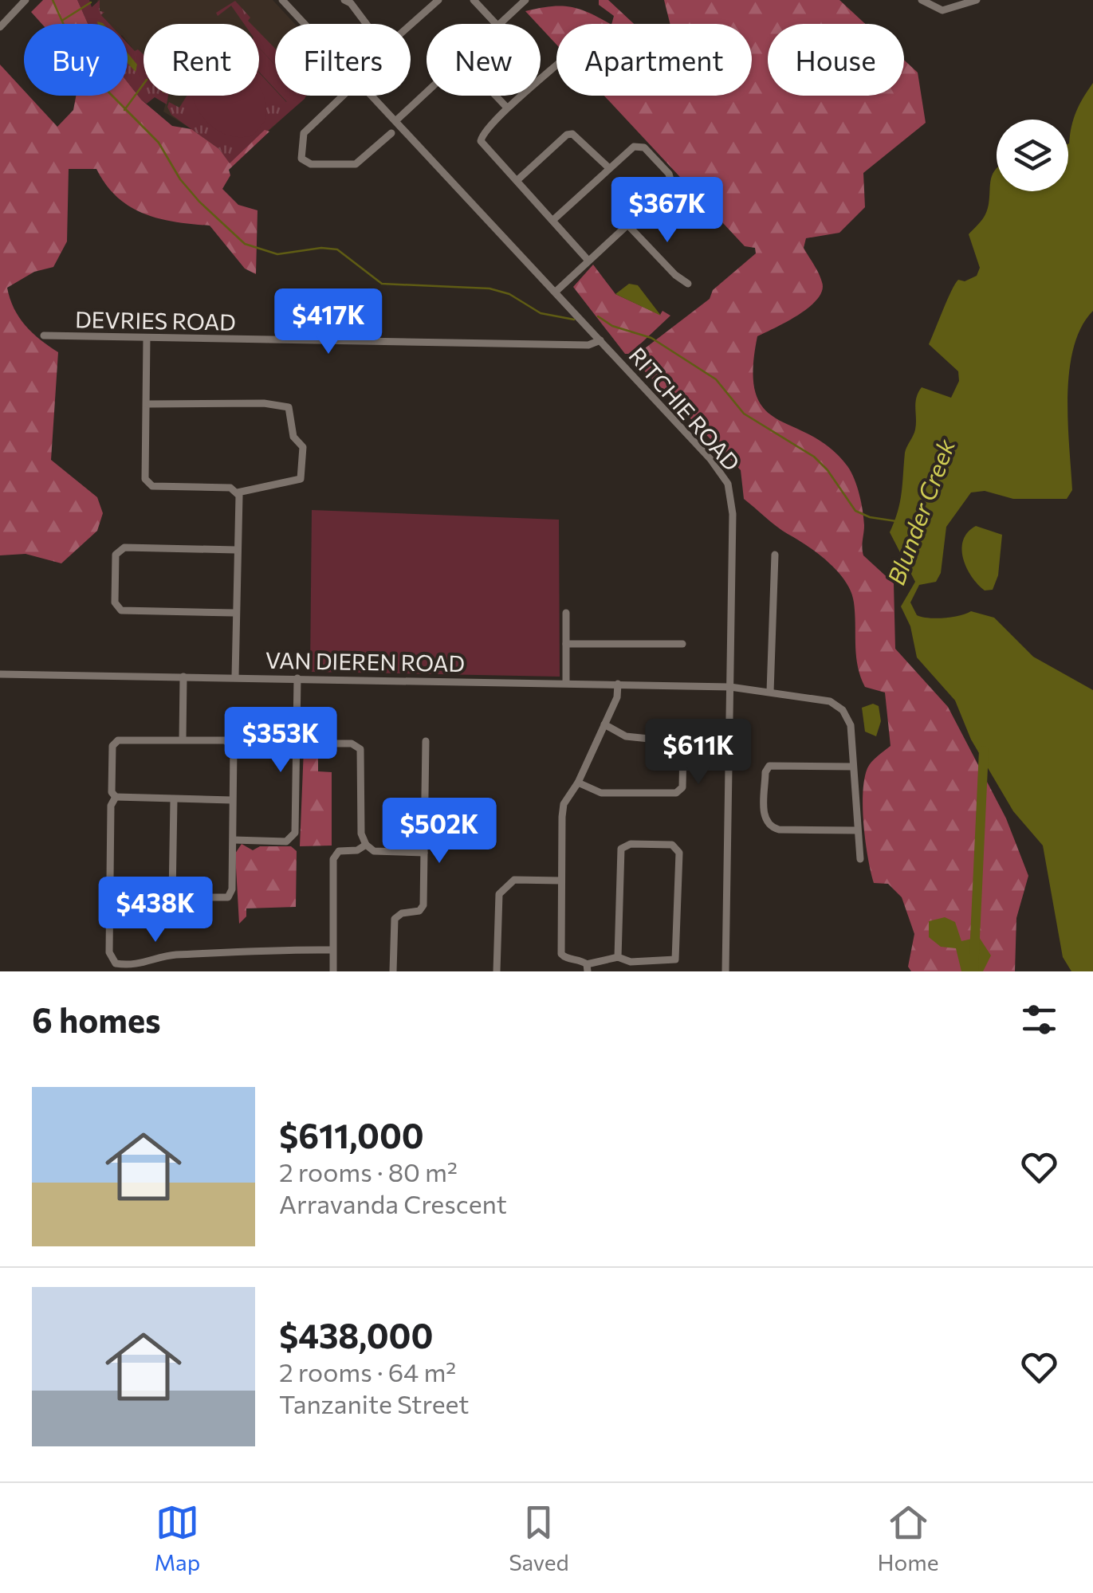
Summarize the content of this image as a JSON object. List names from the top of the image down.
{
  "streets": {
    "street": ["DEVRIES ROAD", "RITCHIE ROAD", "VAN DIEREN ROAD"]
  },
  "crossings": [
    ["DEVRIES ROAD", "RITCHIE ROAD"],
    ["RITCHIE ROAD", "VAN DIEREN ROAD"]
  ],
  "water": ["Blunder Creek"],
  "page": {
    "chip": [
      "Buy",
      "Rent",
      "Filters",
      "New",
      "Apartment",
      "House"
    ],
    "price": [
      "$367K",
      "$417K",
      "$353K",
      "$611K",
      "$502K",
      "$438K"
    ],
    "heading": "6 homes",
    "list": [
      {
        "name": "$611,000",
        "note": "2 rooms · 80 m² · Arravanda Crescent"
      },
      {
        "name": "$438,000",
        "note": "2 rooms · 64 m² · Tanzanite Street"
      }
    ],
    "tabs": ["Map", "Saved", "Home"]
  }
}
